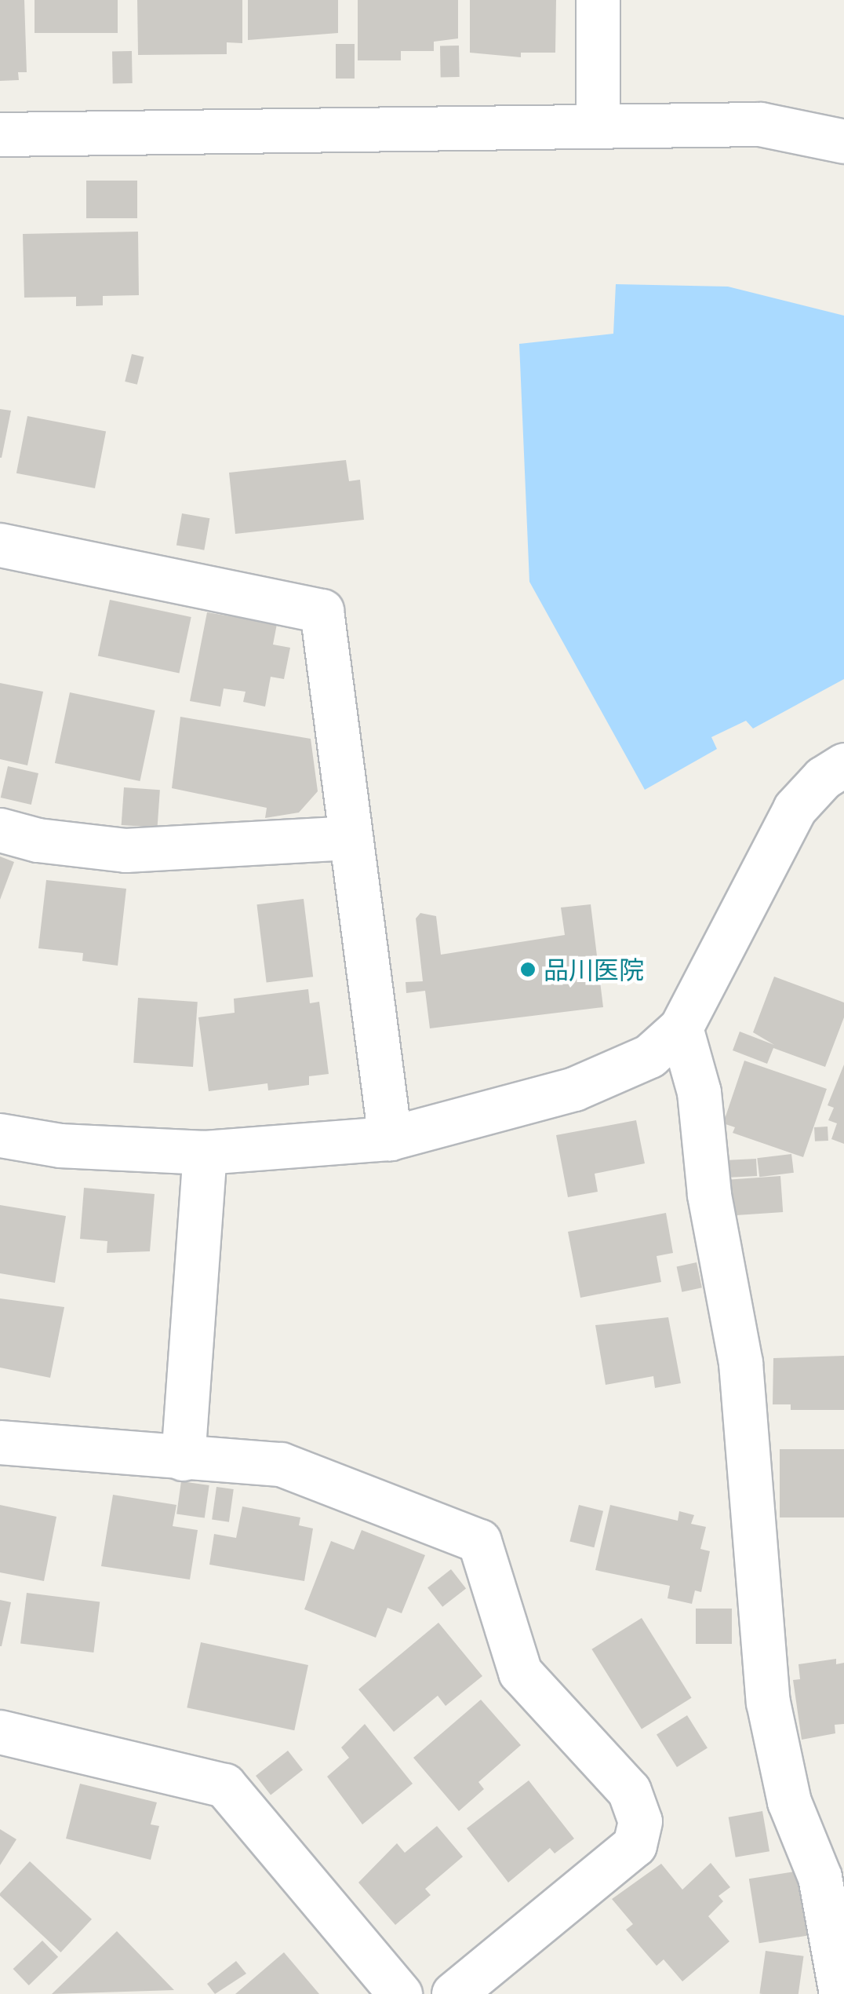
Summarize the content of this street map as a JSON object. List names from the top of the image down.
{
  "places": ["品川医院"]
}
